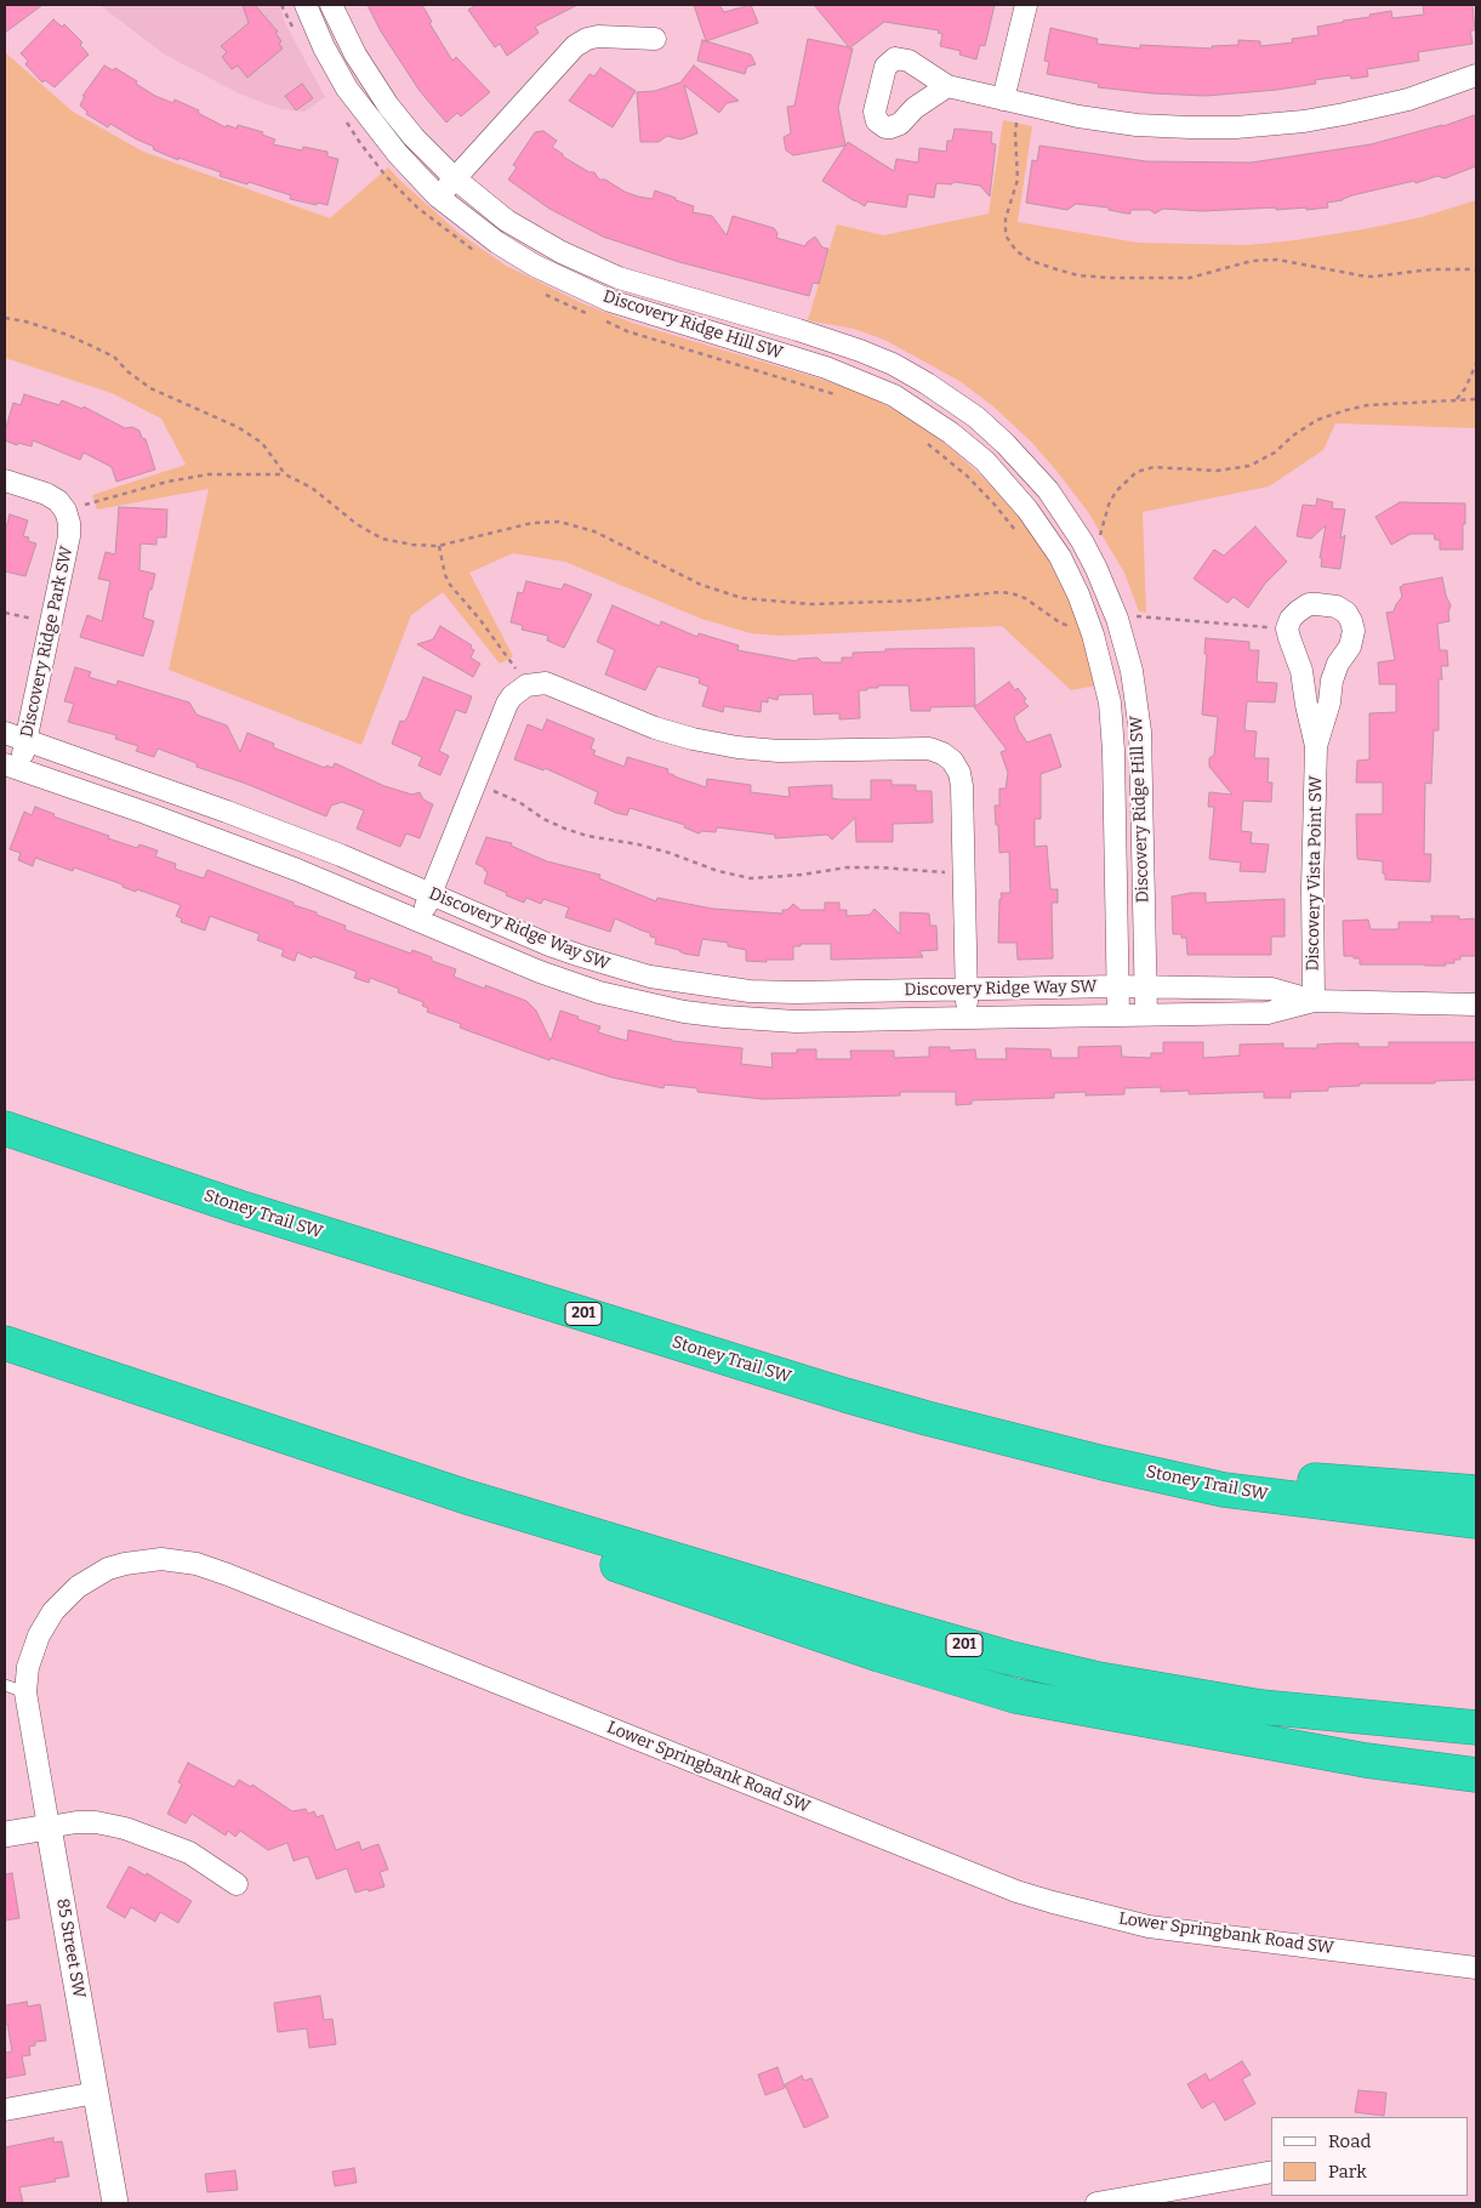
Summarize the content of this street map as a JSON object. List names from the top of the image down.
{
  "streets": {
    "highway": ["Stoney Trail SW", "201"],
    "street": [
      "Discovery Ridge Hill SW",
      "Discovery Ridge Park SW",
      "Discovery Vista Point SW",
      "Discovery Ridge Way SW",
      "Lower Springbank Road SW",
      "85 Street SW"
    ]
  },
  "crossings": [
    ["Discovery Ridge Hill SW", "Discovery Ridge Way SW"],
    ["Discovery Ridge Park SW", "Discovery Ridge Way SW"],
    ["Discovery Vista Point SW", "Discovery Ridge Way SW"],
    ["Lower Springbank Road SW", "85 Street SW"]
  ],
  "legend": ["Road", "Park"]
}
